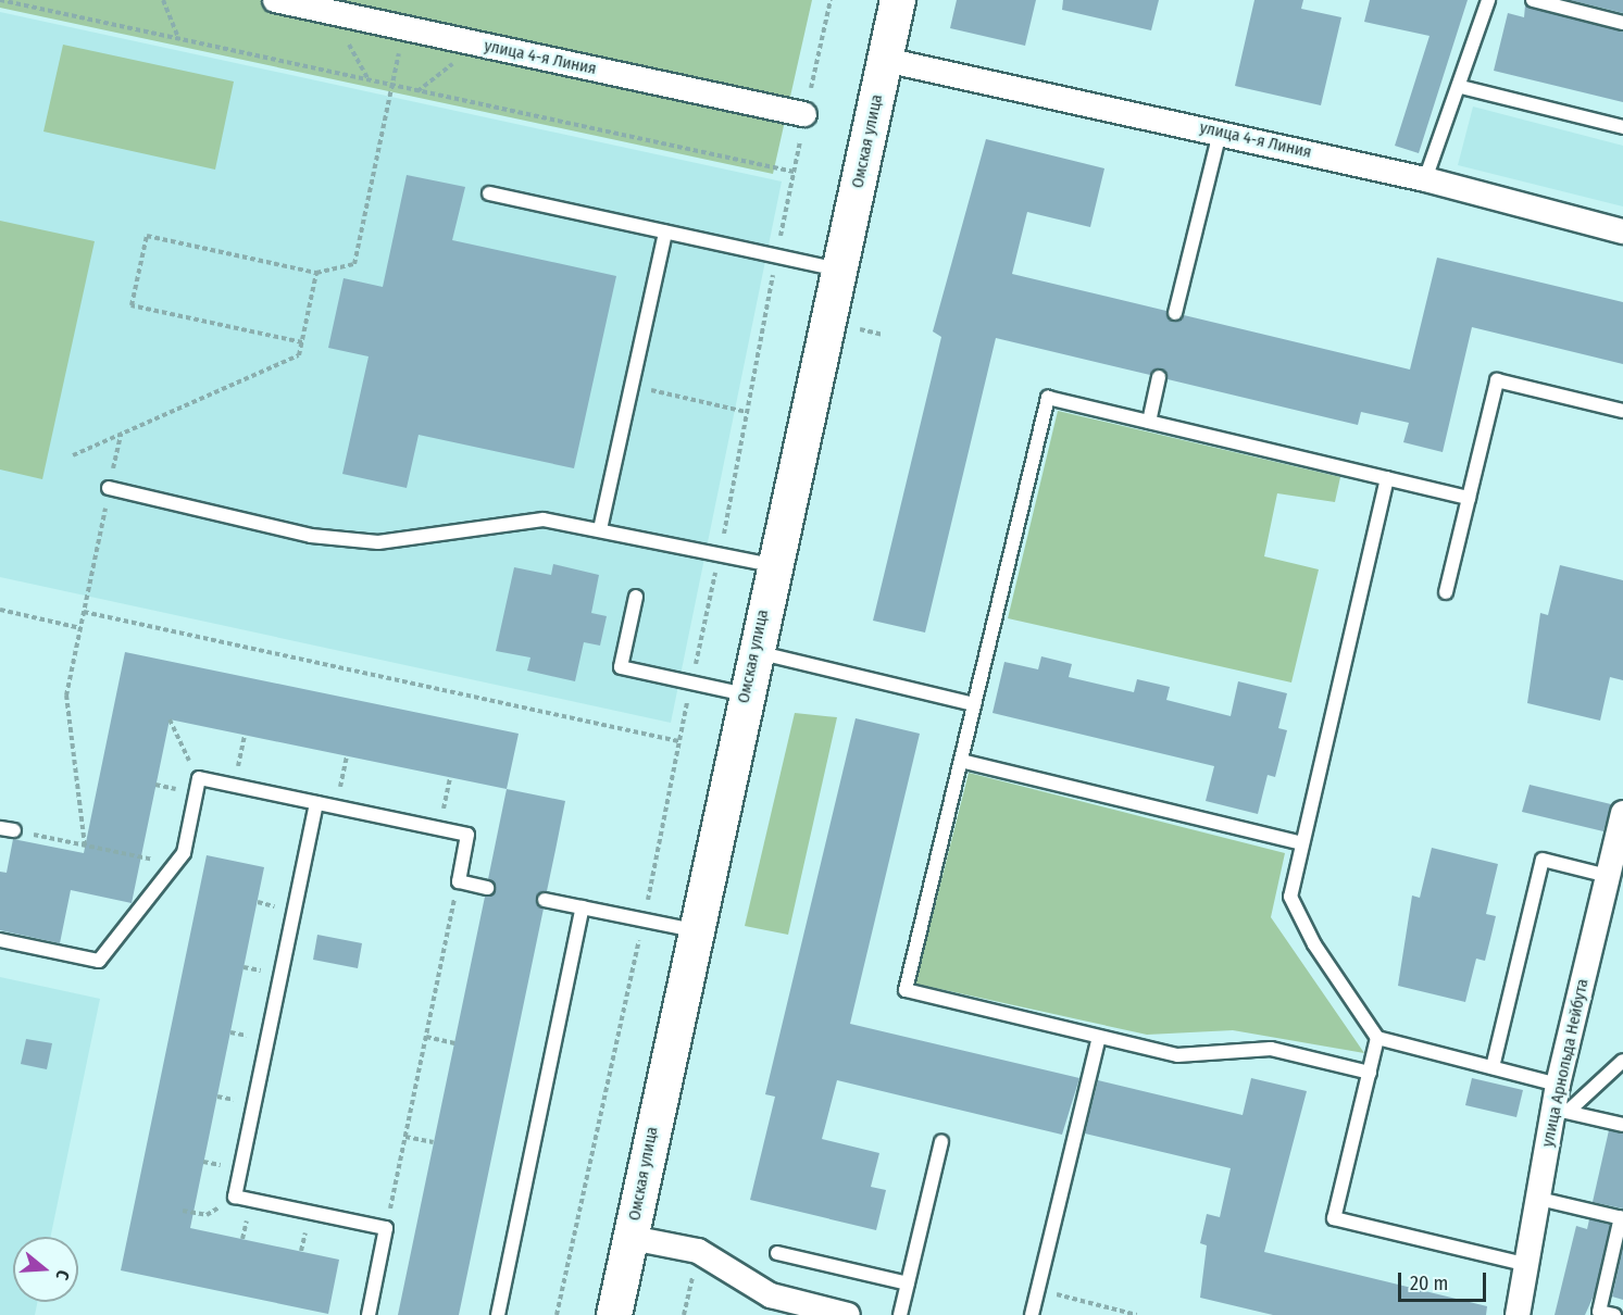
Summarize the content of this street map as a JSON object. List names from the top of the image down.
{
  "streets": {
    "main road": ["Омская улица"],
    "street": ["улица 4-я Линия", "улица Арнольда Нейбута"]
  },
  "crossings": [
    ["улица 4-я Линия", "Омская улица"]
  ],
  "scale_bar": "20 m",
  "north": "right"
}
